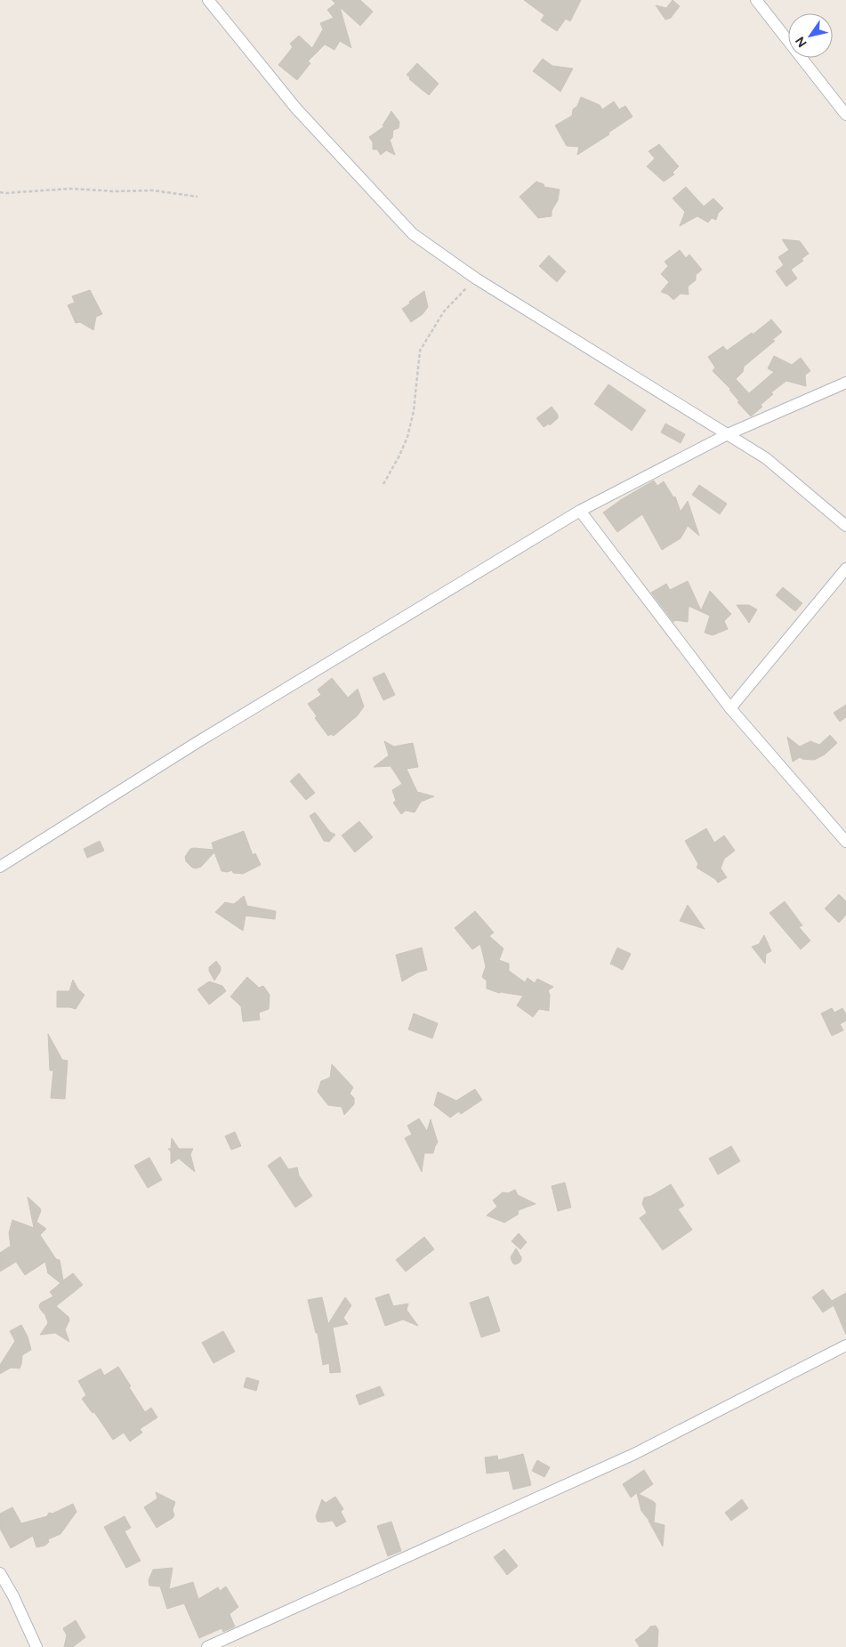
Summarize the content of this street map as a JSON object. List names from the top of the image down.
{
  "north": "bottom left"
}
